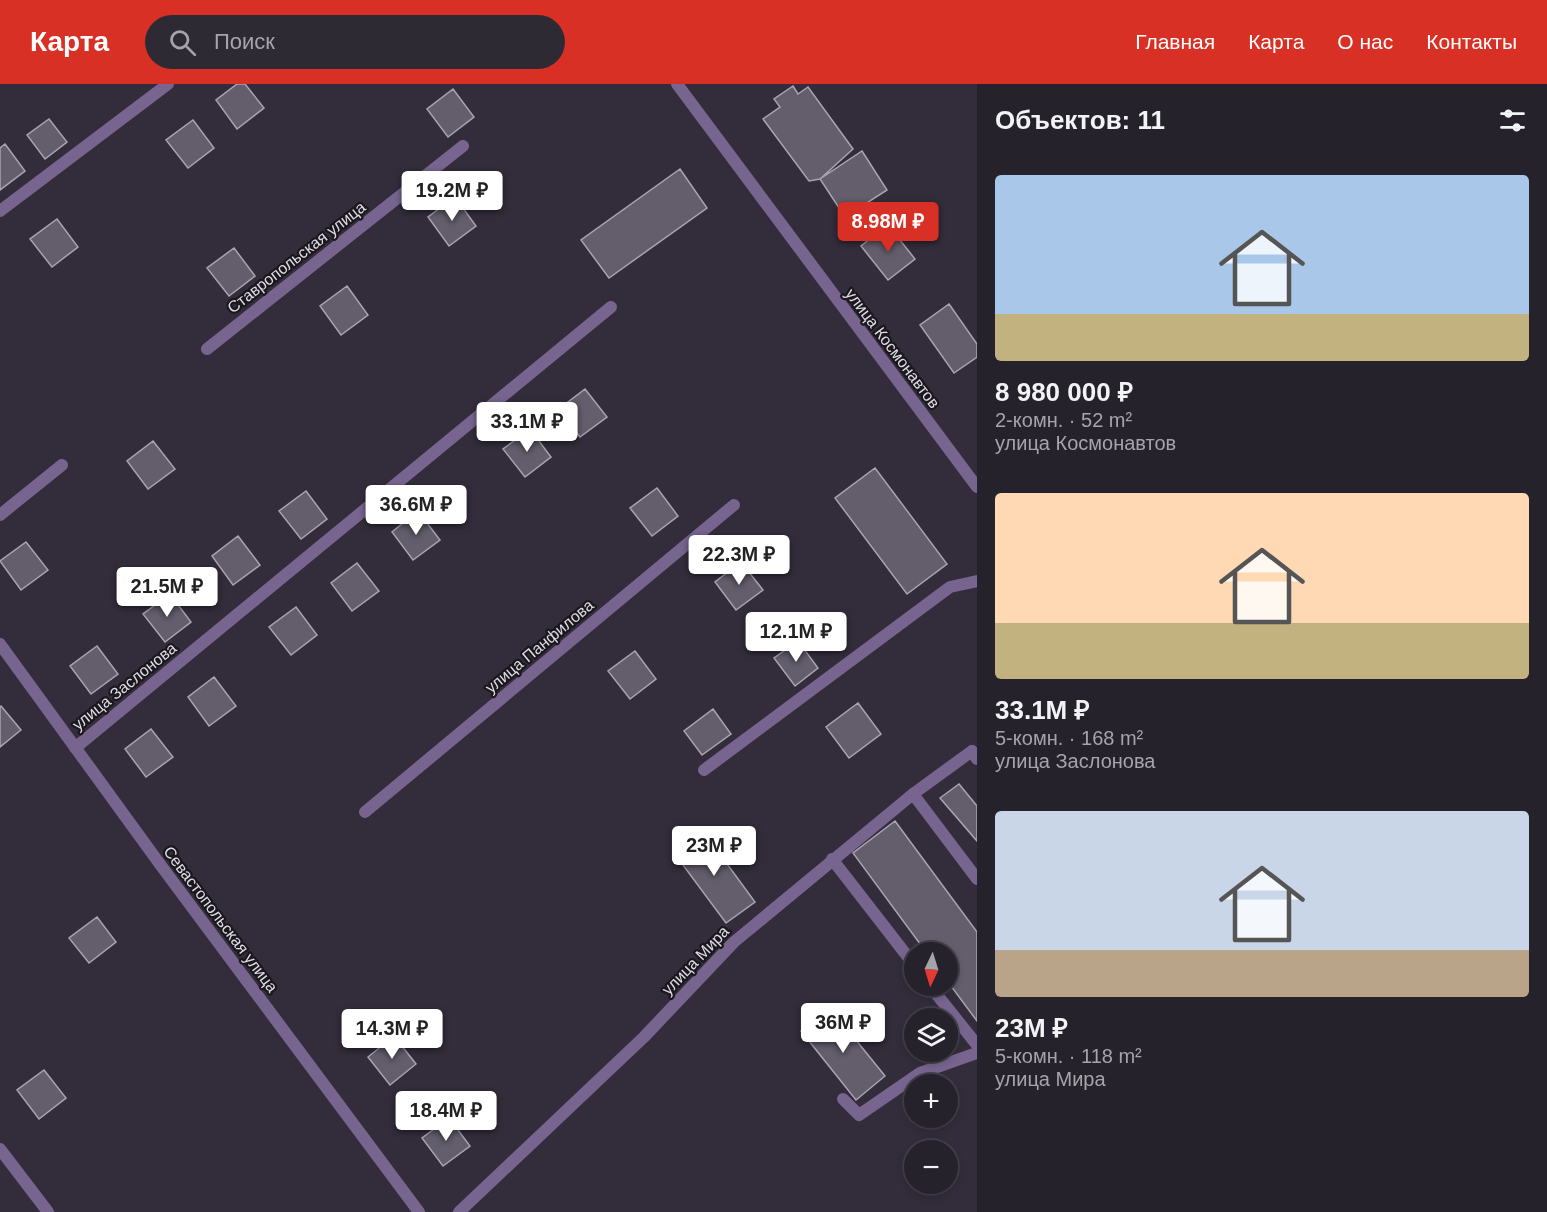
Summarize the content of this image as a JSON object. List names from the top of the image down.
{
  "streets": {
    "street": [
      "Ставропольская улица",
      "улица Космонавтов",
      "улица Панфилова",
      "улица Заслонова",
      "Севастопольская улица",
      "улица Мира"
    ]
  },
  "crossings": [
    ["улица Заслонова", "Севастопольская улица"]
  ],
  "north": "bottom",
  "page": {
    "header": "Карта",
    "search": "Поиск",
    "nav": [
      "Главная",
      "Карта",
      "О нас",
      "Контакты"
    ],
    "heading": "Объектов: 11",
    "list": [
      {
        "name": "8 980 000 ₽",
        "note": "2-комн. · 52 m² · улица Космонавтов"
      },
      {
        "name": "33.1M ₽",
        "note": "5-комн. · 168 m² · улица Заслонова"
      },
      {
        "name": "23M ₽",
        "note": "5-комн. · 118 m² · улица Мира"
      }
    ],
    "price": [
      "19.2M ₽",
      "8.98M ₽",
      "33.1M ₽",
      "36.6M ₽",
      "22.3M ₽",
      "21.5M ₽",
      "12.1M ₽",
      "23M ₽",
      "36M ₽",
      "14.3M ₽",
      "18.4M ₽"
    ],
    "map_buttons": ["+", "−"]
  }
}
